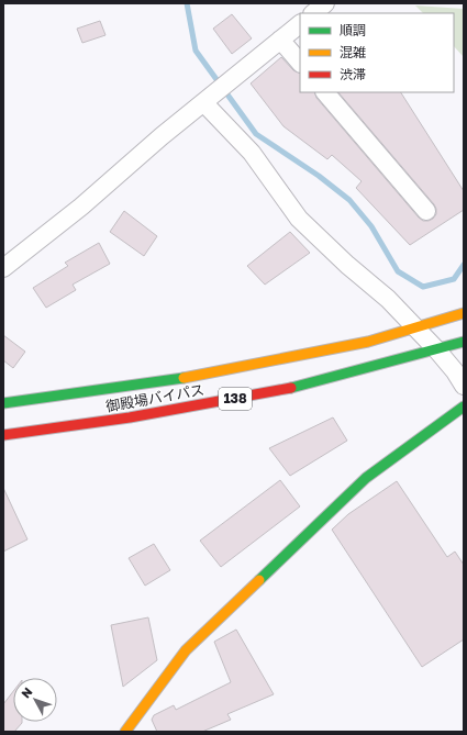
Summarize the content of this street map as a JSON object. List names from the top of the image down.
{
  "streets": {
    "main road": ["御殿場バイパス", "138"]
  },
  "legend": ["順調", "混雑", "渋滞"],
  "north": "top left"
}
